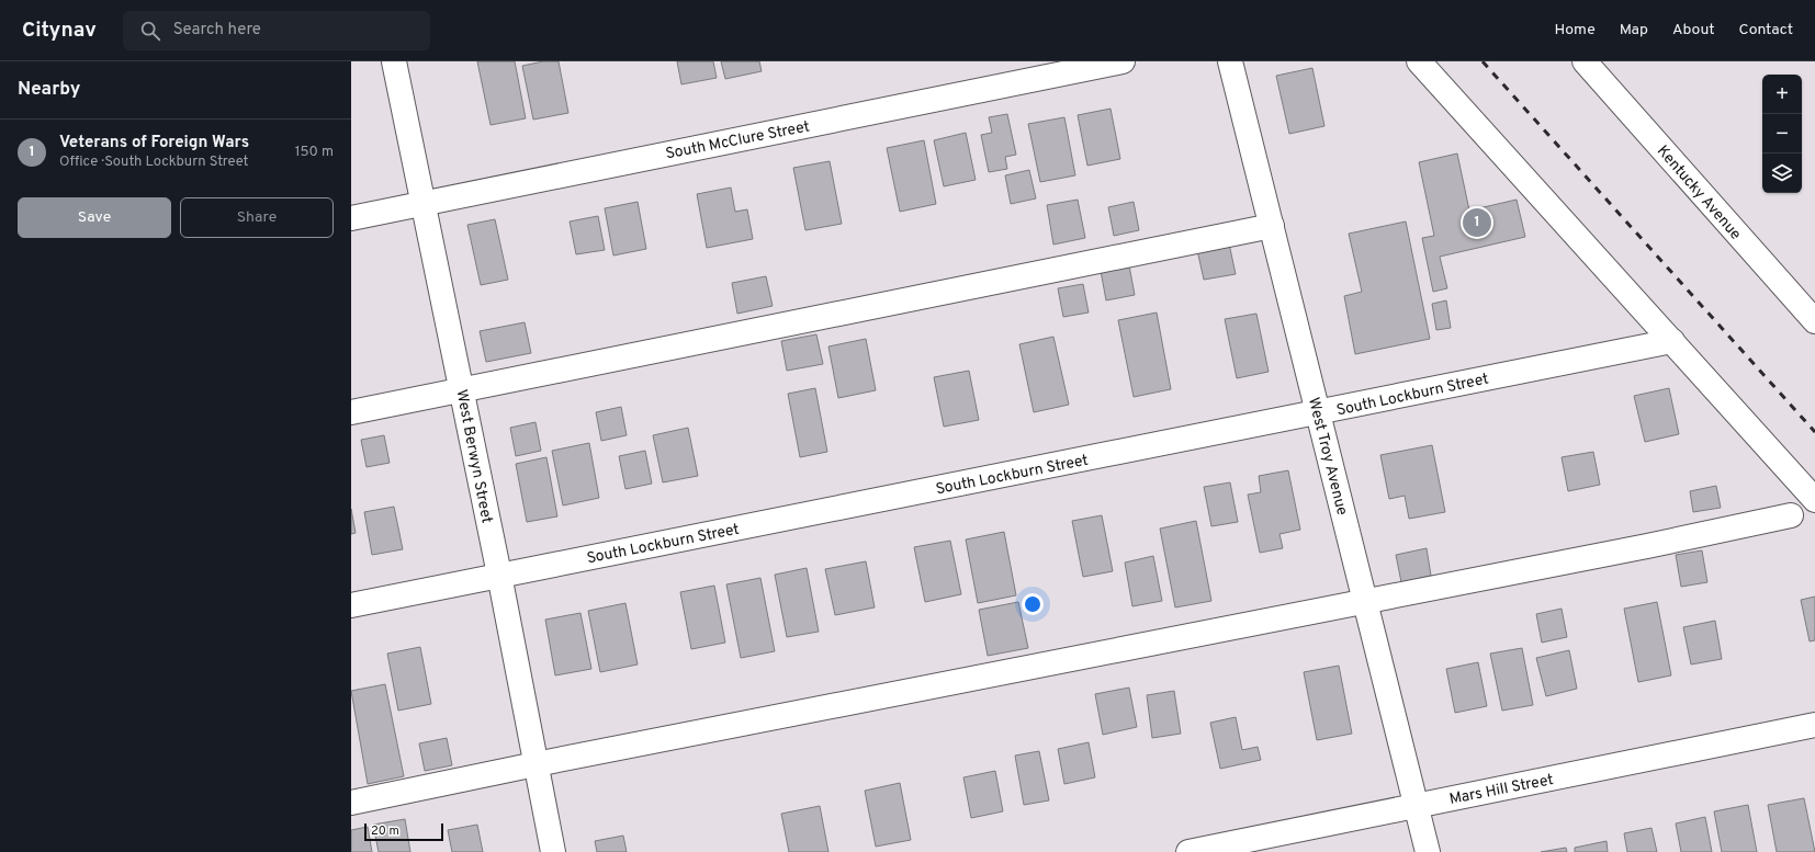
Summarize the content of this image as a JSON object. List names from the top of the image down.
{
  "streets": {
    "street": [
      "South McClure Street",
      "Kentucky Avenue",
      "South Lockburn Street",
      "West Berwyn Street",
      "West Troy Avenue",
      "Mars Hill Street"
    ]
  },
  "crossings": [
    ["South McClure Street", "West Berwyn Street"],
    ["South Lockburn Street", "West Berwyn Street"],
    ["South Lockburn Street", "West Troy Avenue"],
    ["West Troy Avenue", "Mars Hill Street"]
  ],
  "scale_bar": "20 m",
  "page": {
    "header": "Citynav",
    "search": "Search here",
    "nav": [
      "Home",
      "Map",
      "About",
      "Contact"
    ],
    "heading": "Nearby",
    "map_buttons": ["+", "−"],
    "list": [
      {
        "mark": "1",
        "name": "Veterans of Foreign Wars",
        "note": "Office · South Lockburn Street",
        "value": "150 m"
      }
    ],
    "buttons": ["Save", "Share"],
    "pins": "1",
    "scale": "20 m"
  }
}
